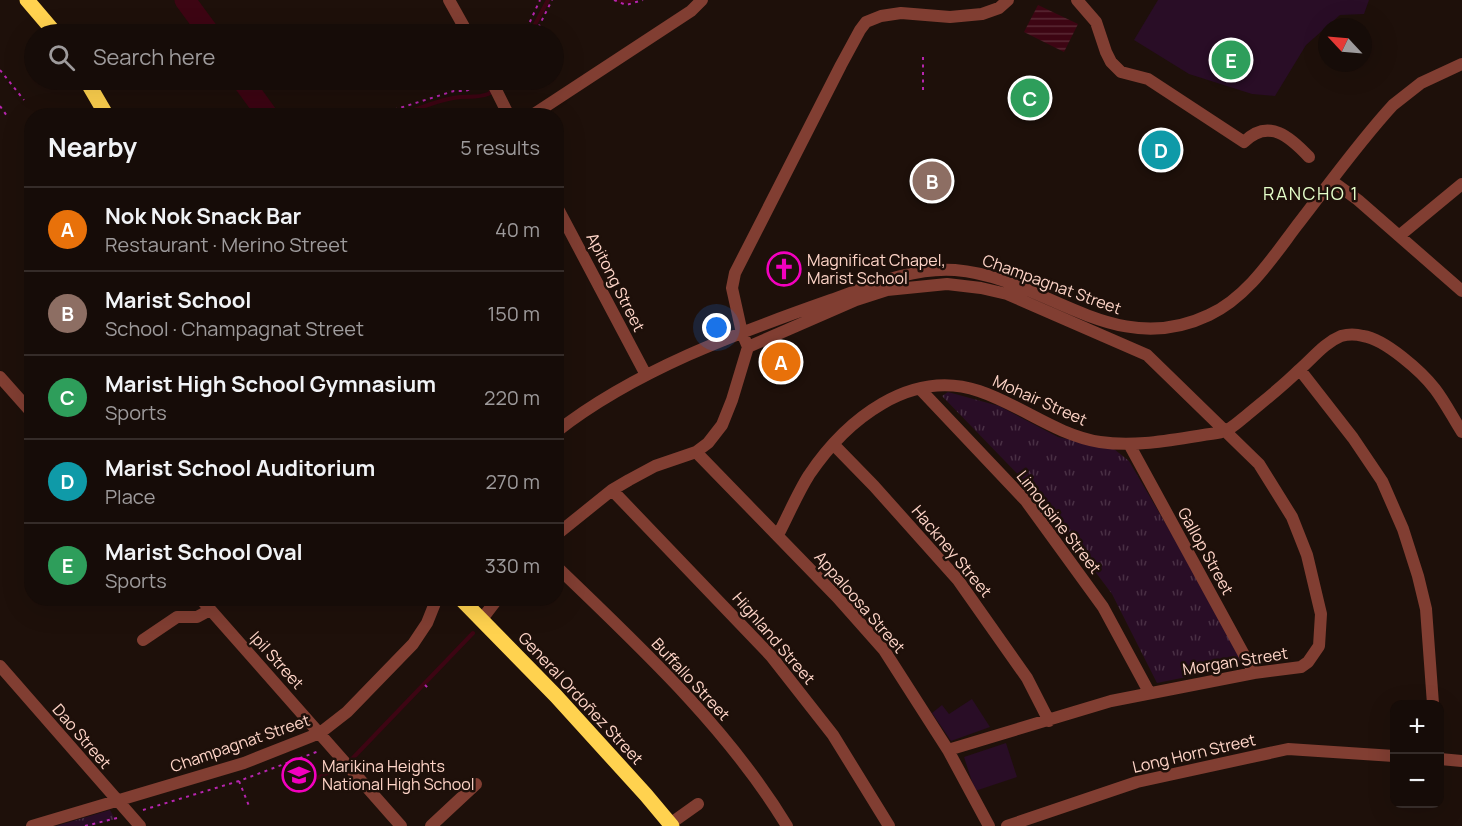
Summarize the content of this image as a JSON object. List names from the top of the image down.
{
  "streets": {
    "main road": ["General Ordoñez Street"],
    "street": [
      "Apitong Street",
      "Champagnat Street",
      "Mohair Street",
      "Limousine Street",
      "Hackney Street",
      "Gallop Street",
      "Appaloosa Street",
      "Highland Street",
      "Ipil Street",
      "Morgan Street",
      "Buffallo Street",
      "Dao Street",
      "Long Horn Street"
    ]
  },
  "crossings": [
    ["Apitong Street", "Champagnat Street"],
    ["Champagnat Street", "Ipil Street"],
    ["Champagnat Street", "Dao Street"],
    ["Mohair Street", "Limousine Street"],
    ["Mohair Street", "Hackney Street"],
    ["Mohair Street", "Gallop Street"],
    ["Mohair Street", "Appaloosa Street"],
    ["Mohair Street", "Morgan Street"],
    ["Limousine Street", "Morgan Street"],
    ["Hackney Street", "Morgan Street"],
    ["Gallop Street", "Morgan Street"],
    ["Appaloosa Street", "Morgan Street"]
  ],
  "districts": ["RANCHO 1"],
  "places": {
    "church": ["Magnificat Chapel, Marist School"],
    "school or university": ["Marikina Heights National High School"]
  },
  "north": "top left",
  "page": {
    "search": "Search here",
    "pins": [
      "E",
      "C",
      "D",
      "B",
      "A"
    ],
    "heading": ["Nearby", "5 results"],
    "list": [
      {
        "mark": "A",
        "name": "Nok Nok Snack Bar",
        "note": "Restaurant · Merino Street",
        "value": "40 m"
      },
      {
        "mark": "B",
        "name": "Marist School",
        "note": "School · Champagnat Street",
        "value": "150 m"
      },
      {
        "mark": "C",
        "name": "Marist High School Gymnasium",
        "note": "Sports",
        "value": "220 m"
      },
      {
        "mark": "D",
        "name": "Marist School Auditorium",
        "note": "Place",
        "value": "270 m"
      },
      {
        "mark": "E",
        "name": "Marist School Oval",
        "note": "Sports",
        "value": "330 m"
      }
    ],
    "map_buttons": ["+", "−"]
  }
}
